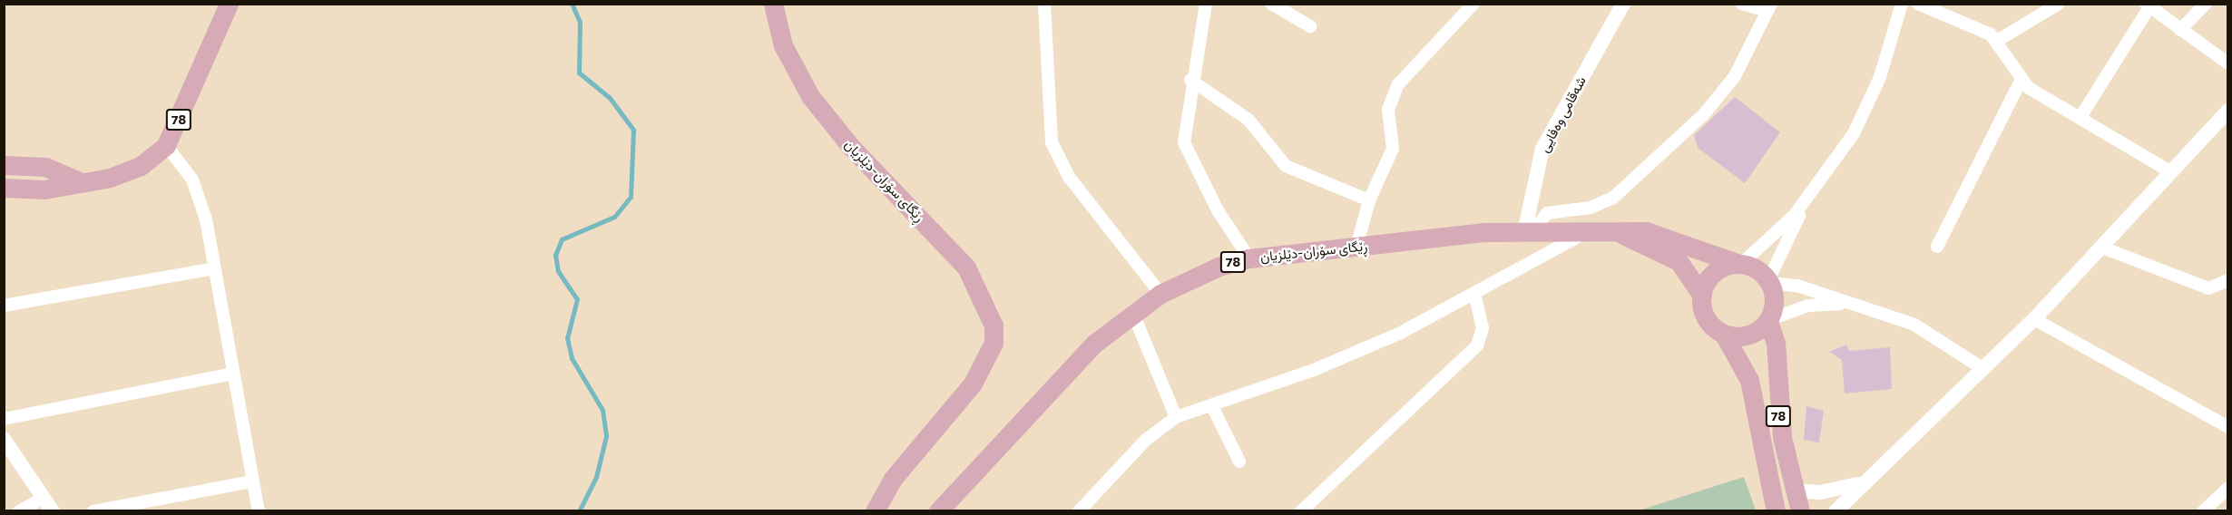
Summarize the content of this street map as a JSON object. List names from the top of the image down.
{
  "streets": {
    "main road": ["78", "ڕێگای سۆران-دێلزیان"],
    "street": ["شەقامی وەفایی"]
  },
  "crossings": [
    ["شەقامی وەفایی", "ڕێگای سۆران-دێلزیان"],
    ["78", "ڕێگای سۆران-دێلزیان"]
  ]
}
